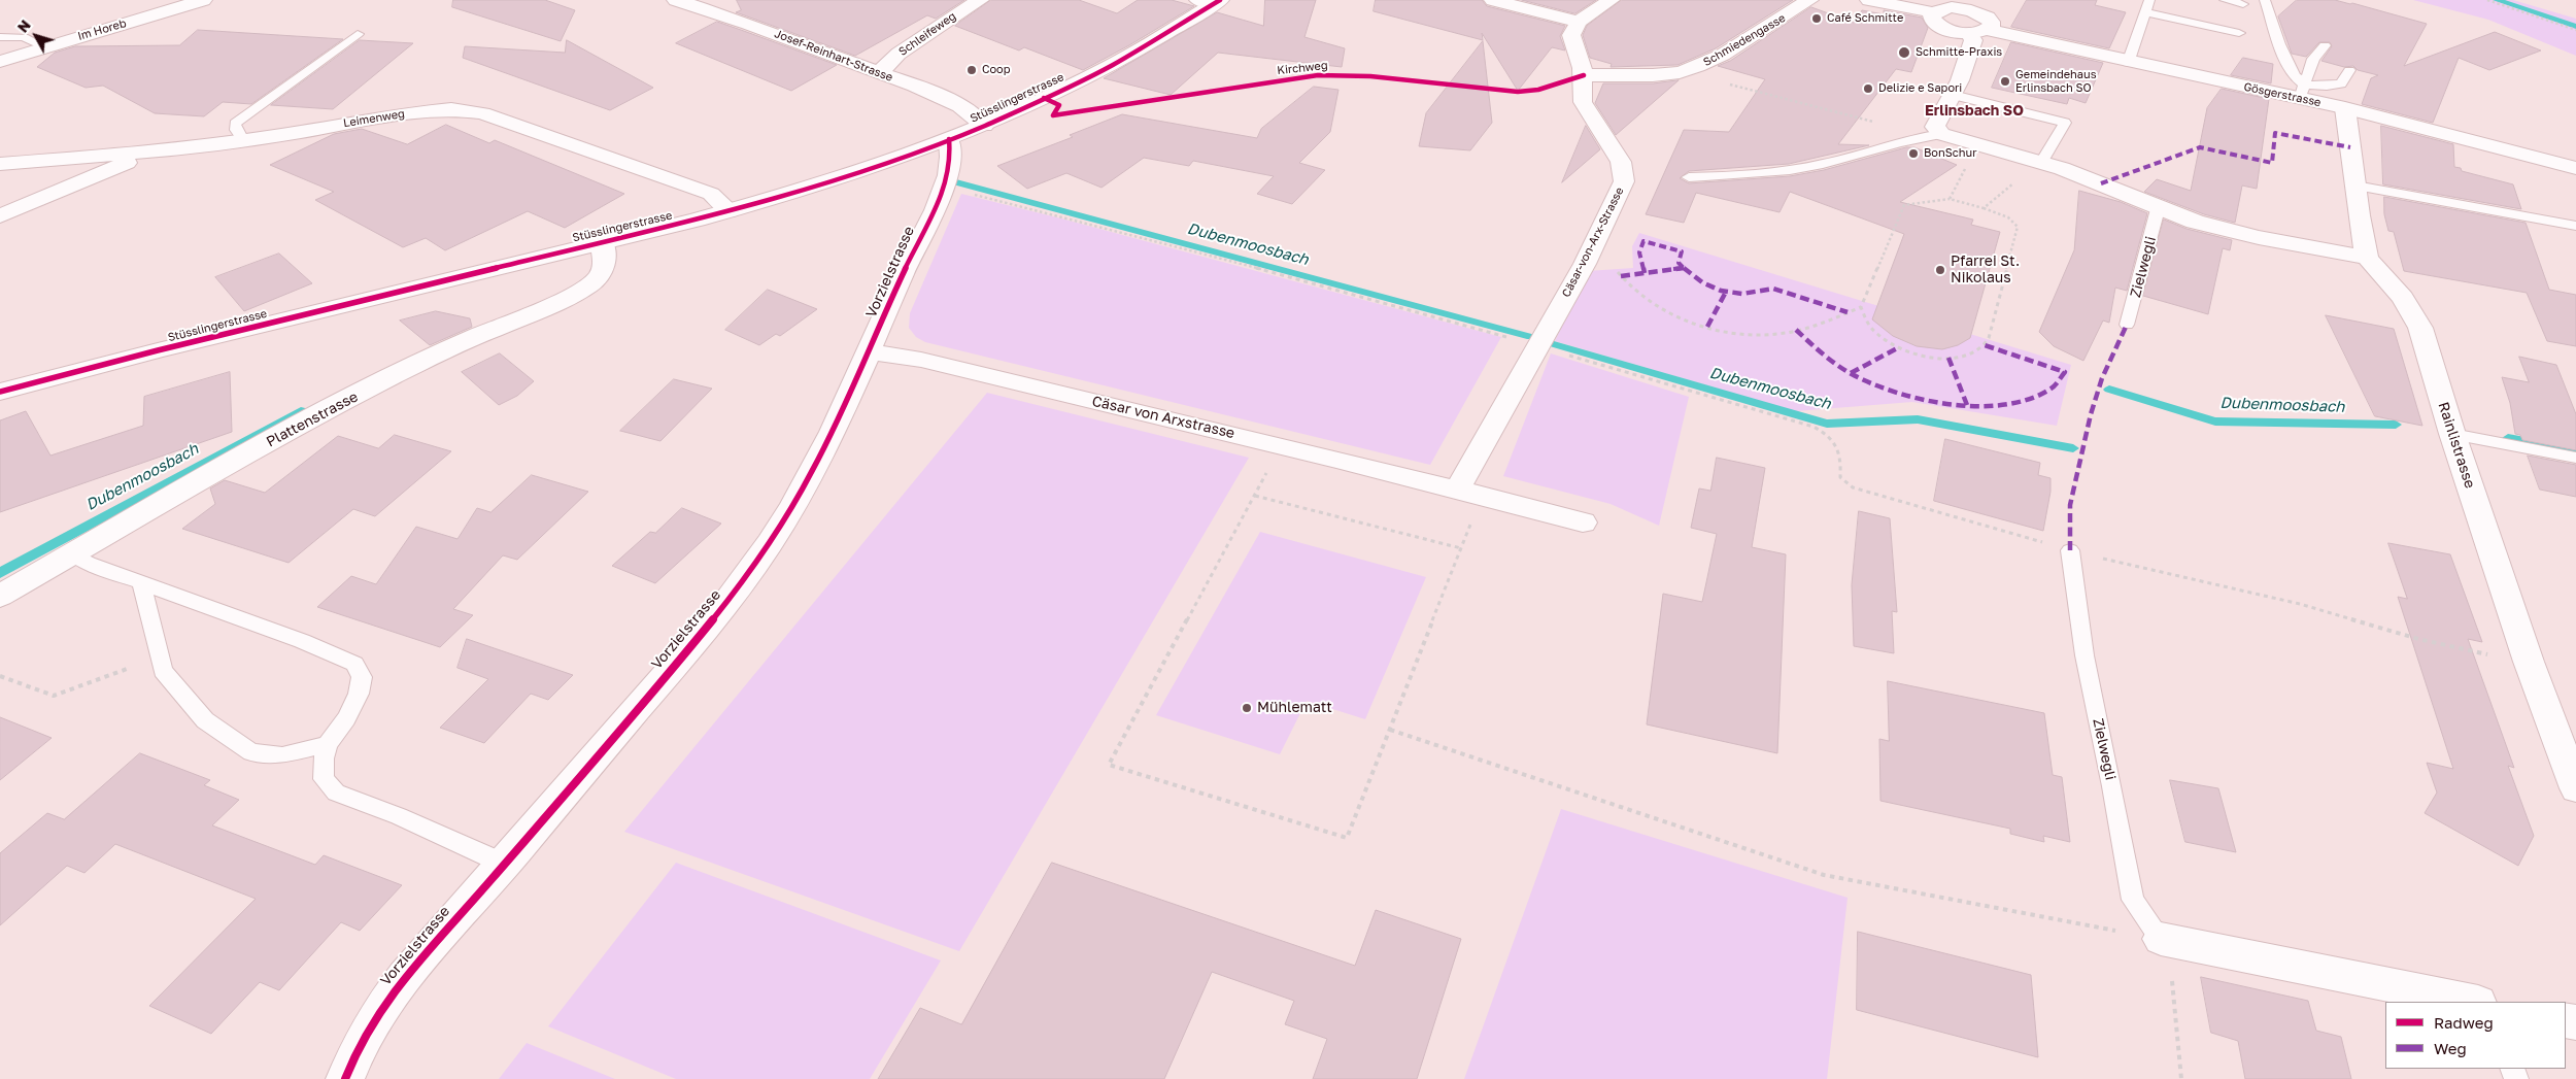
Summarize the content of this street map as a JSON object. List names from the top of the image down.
{
  "streets": {
    "street": [
      "Im Horeb",
      "Schleifeweg",
      "Schmiedengasse",
      "Josef-Reinhart-Strasse",
      "Gösgerstrasse",
      "Stüsslingerstrasse",
      "Leimenweg",
      "Cäsar-von-Arx-Strasse",
      "Vorzielstrasse",
      "Cäsar von Arxstrasse",
      "Plattenstrasse",
      "Rainlistrasse"
    ],
    "lane": ["Zielwegli"],
    "cycle path": ["Kirchweg"]
  },
  "crossings": [
    ["Schleifeweg", "Josef-Reinhart-Strasse"],
    ["Schmiedengasse", "Cäsar-von-Arx-Strasse"],
    ["Josef-Reinhart-Strasse", "Stüsslingerstrasse"],
    ["Stüsslingerstrasse", "Leimenweg"],
    ["Stüsslingerstrasse", "Vorzielstrasse"],
    ["Stüsslingerstrasse", "Plattenstrasse"],
    ["Cäsar-von-Arx-Strasse", "Cäsar von Arxstrasse"],
    ["Vorzielstrasse", "Cäsar von Arxstrasse"]
  ],
  "districts": ["Erlinsbach SO"],
  "water": ["Dubenmoosbach"],
  "places": [
    "Café Schmitte",
    "Schmitte-Praxis",
    "Coop",
    "Gemeindehaus Erlinsbach SO",
    "Delizie e Sapori",
    "BonSchur",
    "Pfarrei St. Nikolaus",
    "Mühlematt"
  ],
  "legend": ["Radweg", "Weg"],
  "north": "top left"
}
